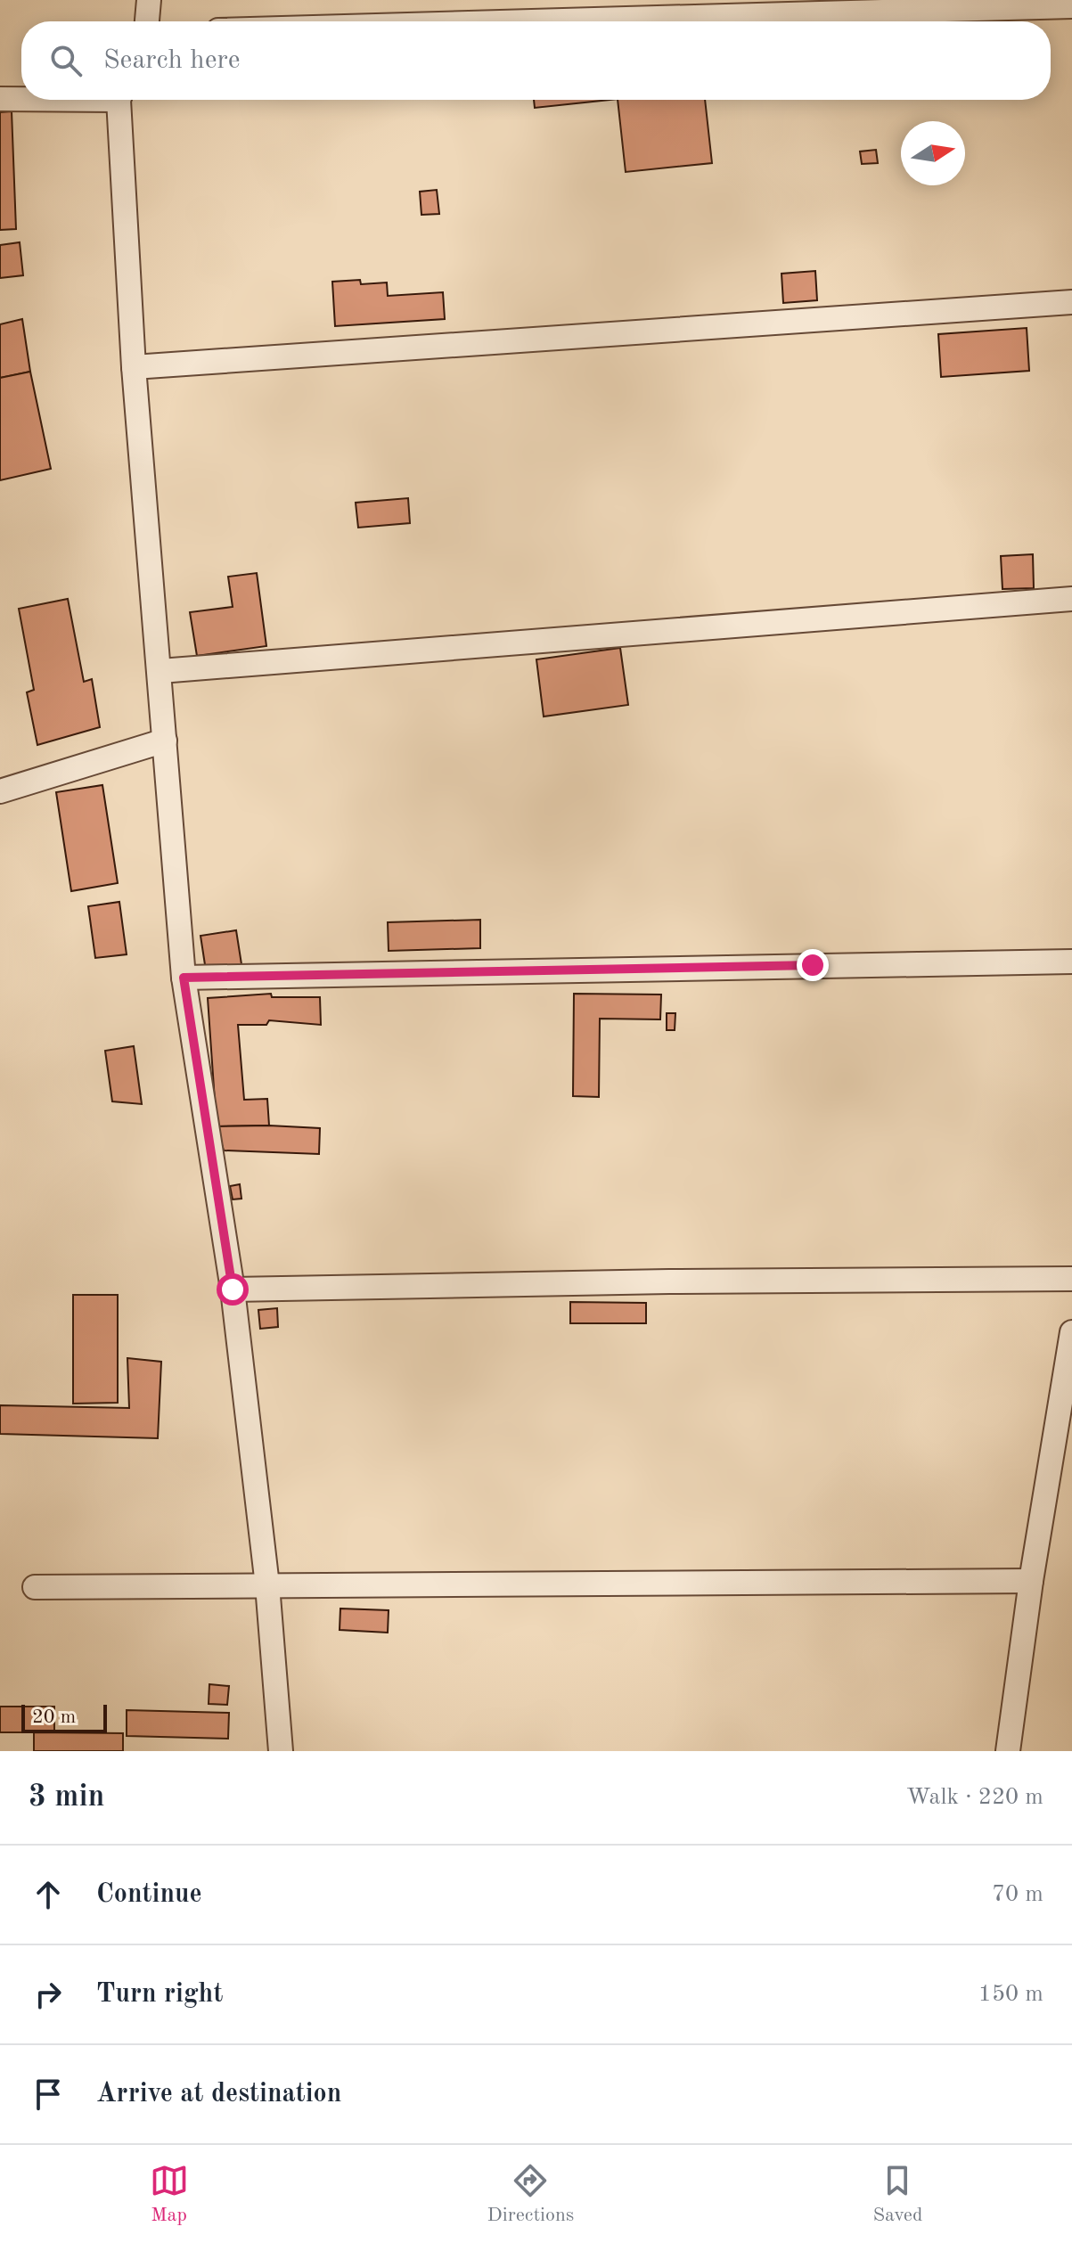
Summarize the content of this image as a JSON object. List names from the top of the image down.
{
  "scale_bar": "20 m",
  "north": "right",
  "page": {
    "search": "Search here",
    "scale": "20 m",
    "heading": ["3 min", "Walk · 220 m"],
    "list": [
      ["Continue", "70 m"],
      ["Turn right", "150 m"],
      "Arrive at destination"
    ],
    "nav": ["Map", "Directions", "Saved"]
  }
}
